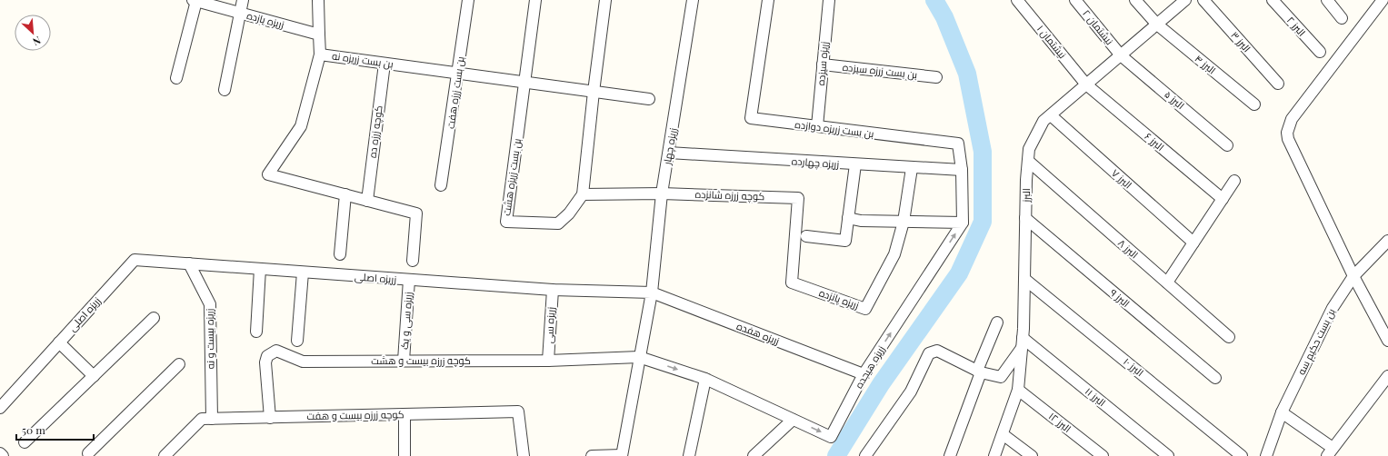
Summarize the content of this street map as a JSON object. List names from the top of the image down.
{
  "streets": {
    "street": [
      "زریزه یازده",
      "البرز ۲",
      "نيشتمان ۲",
      "نيشتمان ۱",
      "البرز ۳",
      "بن بست زریزه نه",
      "زریزه سیزده",
      "البرز ۴",
      "بن بست زرزه سیزده",
      "بن بست زرزه هفت",
      "البرز ۵",
      "بن بست زریزه دوازده",
      "کوچه زرزه ده",
      "البرز ۶",
      "زریزه چهار",
      "زریزه چهارده",
      "بن بست زریزه هشت",
      "البرز ۷",
      "کوچه زرزه شانزده",
      "البرز",
      "البرز ۸",
      "زریزه اصلی",
      "البرز ۹",
      "زریزه پانزده",
      "زریزه سی و یک",
      "زریزه سی",
      "زریزه هفده",
      "زریزه بیست و نه",
      "بن بست حکیم سه",
      "کوچه زرزه بیست و هشت",
      "زریزه هیجده",
      "البرز ۱۰",
      "البرز ۱۱",
      "کوچه زرزه بیست و هفت",
      "البرز ۱۲"
    ]
  },
  "crossings": [
    ["نيشتمان ۲", "البرز ۵"],
    ["نيشتمان ۲", "البرز"],
    ["نيشتمان ۱", "البرز ۶"],
    ["نيشتمان ۱", "البرز"],
    ["بن بست زریزه نه", "بن بست زرزه هفت"],
    ["بن بست زریزه نه", "کوچه زرزه ده"],
    ["بن بست زریزه نه", "بن بست زریزه هشت"],
    ["زریزه سیزده", "بن بست زرزه سیزده"],
    ["زریزه سیزده", "بن بست زریزه دوازده"],
    ["البرز ۴", "البرز"],
    ["البرز ۵", "البرز"],
    ["بن بست زریزه دوازده", "زریزه چهارده"],
    ["بن بست زریزه دوازده", "زریزه هیجده"],
    ["البرز ۶", "البرز"],
    ["زریزه چهار", "زریزه چهارده"],
    ["زریزه چهار", "کوچه زرزه شانزده"],
    ["زریزه چهار", "زریزه اصلی"],
    ["زریزه چهار", "زریزه هفده"],
    ["زریزه چهارده", "زریزه پانزده"],
    ["بن بست زریزه هشت", "کوچه زرزه شانزده"],
    ["البرز ۷", "البرز"],
    ["کوچه زرزه شانزده", "زریزه پانزده"],
    ["البرز", "البرز ۸"],
    ["البرز", "البرز ۹"],
    ["البرز", "البرز ۱۰"],
    ["البرز", "البرز ۱۱"],
    ["البرز", "البرز ۱۲"],
    ["زریزه اصلی", "زریزه سی و یک"],
    ["زریزه اصلی", "زریزه سی"],
    ["زریزه اصلی", "زریزه هفده"],
    ["زریزه اصلی", "زریزه بیست و نه"],
    ["زریزه سی و یک", "کوچه زرزه بیست و هشت"],
    ["زریزه سی", "کوچه زرزه بیست و هشت"],
    ["زریزه هفده", "زریزه هیجده"],
    ["زریزه بیست و نه", "کوچه زرزه بیست و هفت"],
    ["کوچه زرزه بیست و هشت", "زریزه هیجده"],
    ["کوچه زرزه بیست و هشت", "کوچه زرزه بیست و هفت"]
  ],
  "one_way": ["زریزه هیجده"],
  "scale_bar": "50 m",
  "north": "bottom right"
}
